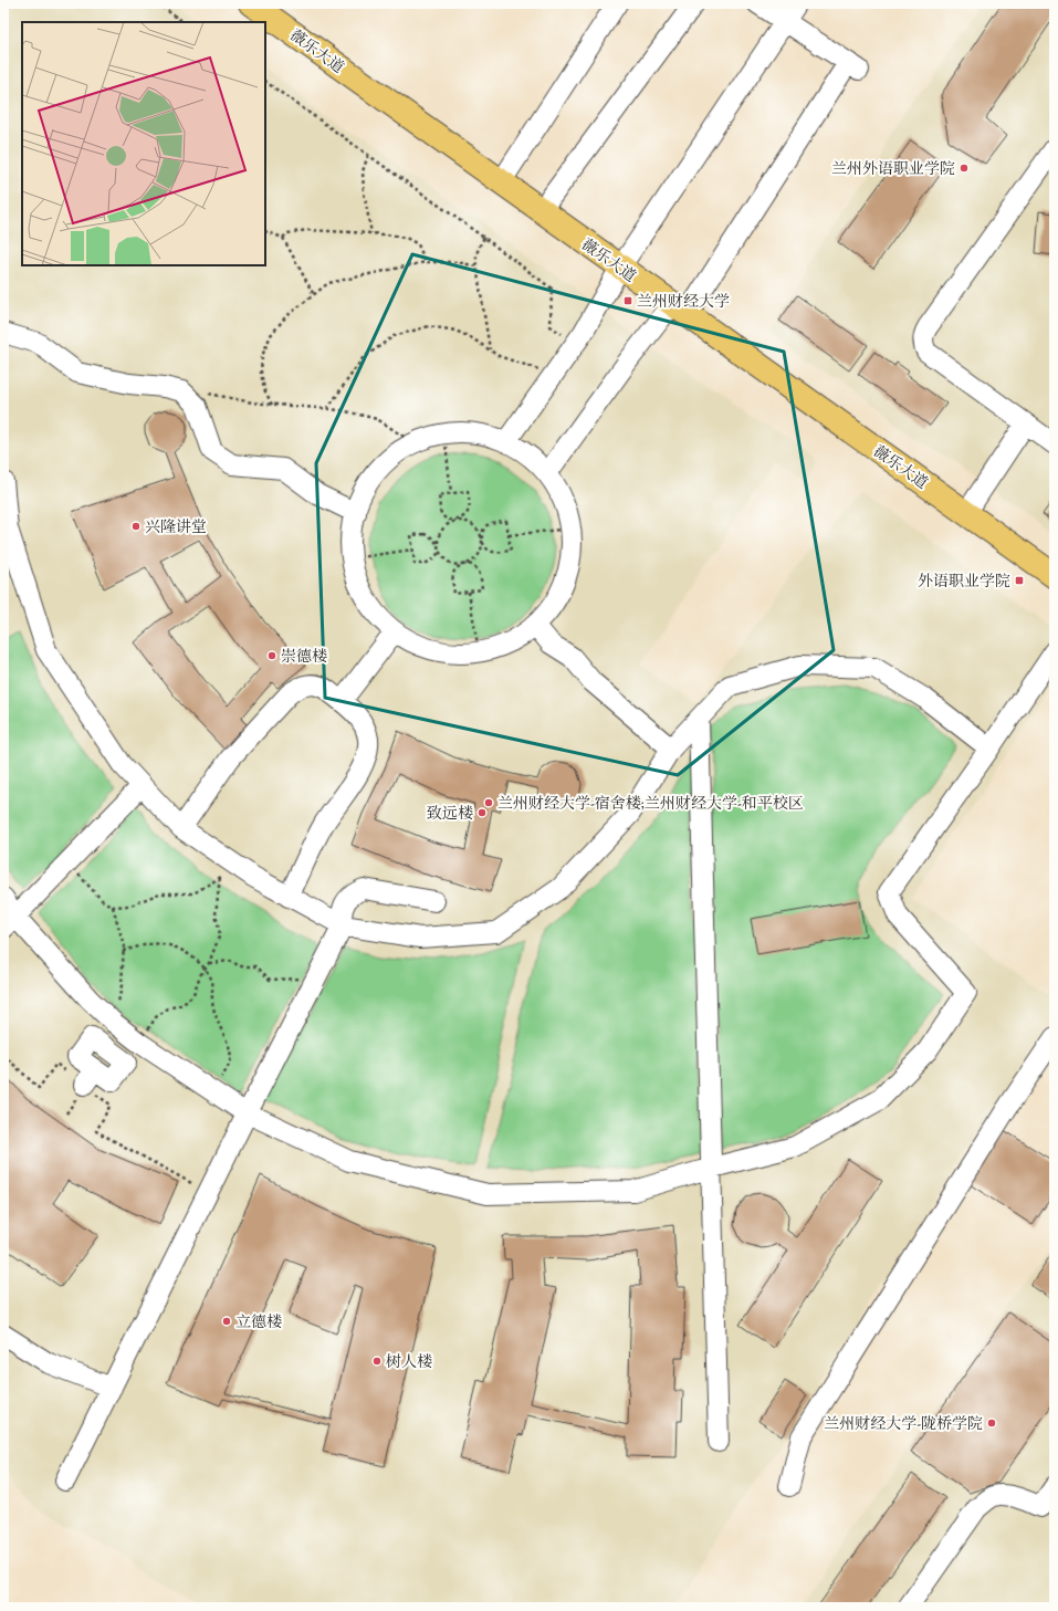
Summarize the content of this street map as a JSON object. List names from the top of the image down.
{
  "streets": {
    "main road": ["薇乐大道"]
  },
  "places": {
    "other": [
      "兰州外语职业学院",
      "兴隆讲堂",
      "崇德楼",
      "兰州财经大学-宿舍楼;兰州财经大学-和平校区",
      "致远楼",
      "立德楼",
      "树人楼",
      "兰州财经大学-陇桥学院"
    ],
    "transit": ["兰州财经大学", "外语职业学院"]
  }
}
